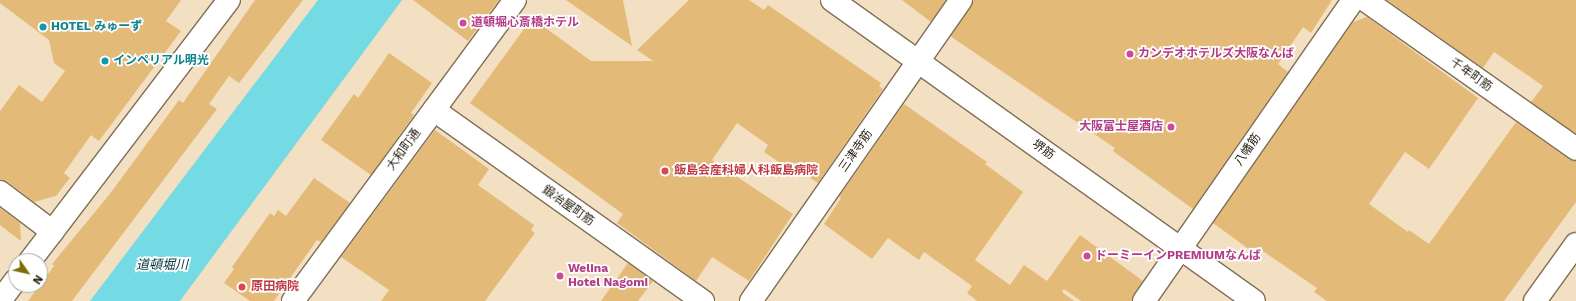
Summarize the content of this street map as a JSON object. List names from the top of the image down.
{
  "streets": {
    "street": [
      "千年町筋",
      "大和町通",
      "堺筋",
      "八幡筋",
      "三津寺筋",
      "鍛冶屋町筋"
    ]
  },
  "crossings": [
    ["大和町通", "鍛冶屋町筋"],
    ["堺筋", "八幡筋"],
    ["堺筋", "三津寺筋"]
  ],
  "water": ["道頓堀川"],
  "places": [
    "道頓堀心斎橋ホテル",
    "HOTEL みゅーず",
    "カンデオホテルズ大阪なんば",
    "インペリアル明光",
    "大阪富士屋酒店",
    "飯島会産科婦人科飯島病院",
    "ドーミーインPREMIUMなんば",
    "Welina Hotel Nagomi",
    "原田病院"
  ],
  "north": "bottom right"
}
